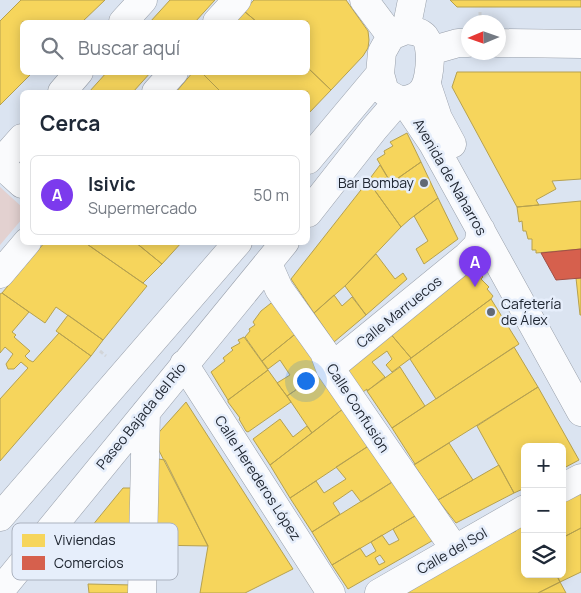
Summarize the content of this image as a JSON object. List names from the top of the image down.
{
  "streets": {
    "street": [
      "Avenida de Naharros",
      "Calle Marruecos",
      "Calle Confusión",
      "Paseo Bajada del Río",
      "Calle Herederos López",
      "Calle del Sol"
    ]
  },
  "crossings": [
    ["Avenida de Naharros", "Calle Marruecos"],
    ["Calle Marruecos", "Calle Confusión"],
    ["Calle Confusión", "Paseo Bajada del Río"],
    ["Calle Confusión", "Calle del Sol"],
    ["Paseo Bajada del Río", "Calle Herederos López"]
  ],
  "places": ["Bar Bombay", "Cafetería de Álex"],
  "legend": ["Viviendas", "Comercios"],
  "north": "left",
  "page": {
    "search": "Buscar aquí",
    "heading": "Cerca",
    "list": [
      {
        "mark": "A",
        "name": "Isivic",
        "note": "Supermercado",
        "value": "50 m"
      }
    ],
    "pins": "A",
    "map_buttons": ["+", "−"]
  }
}
